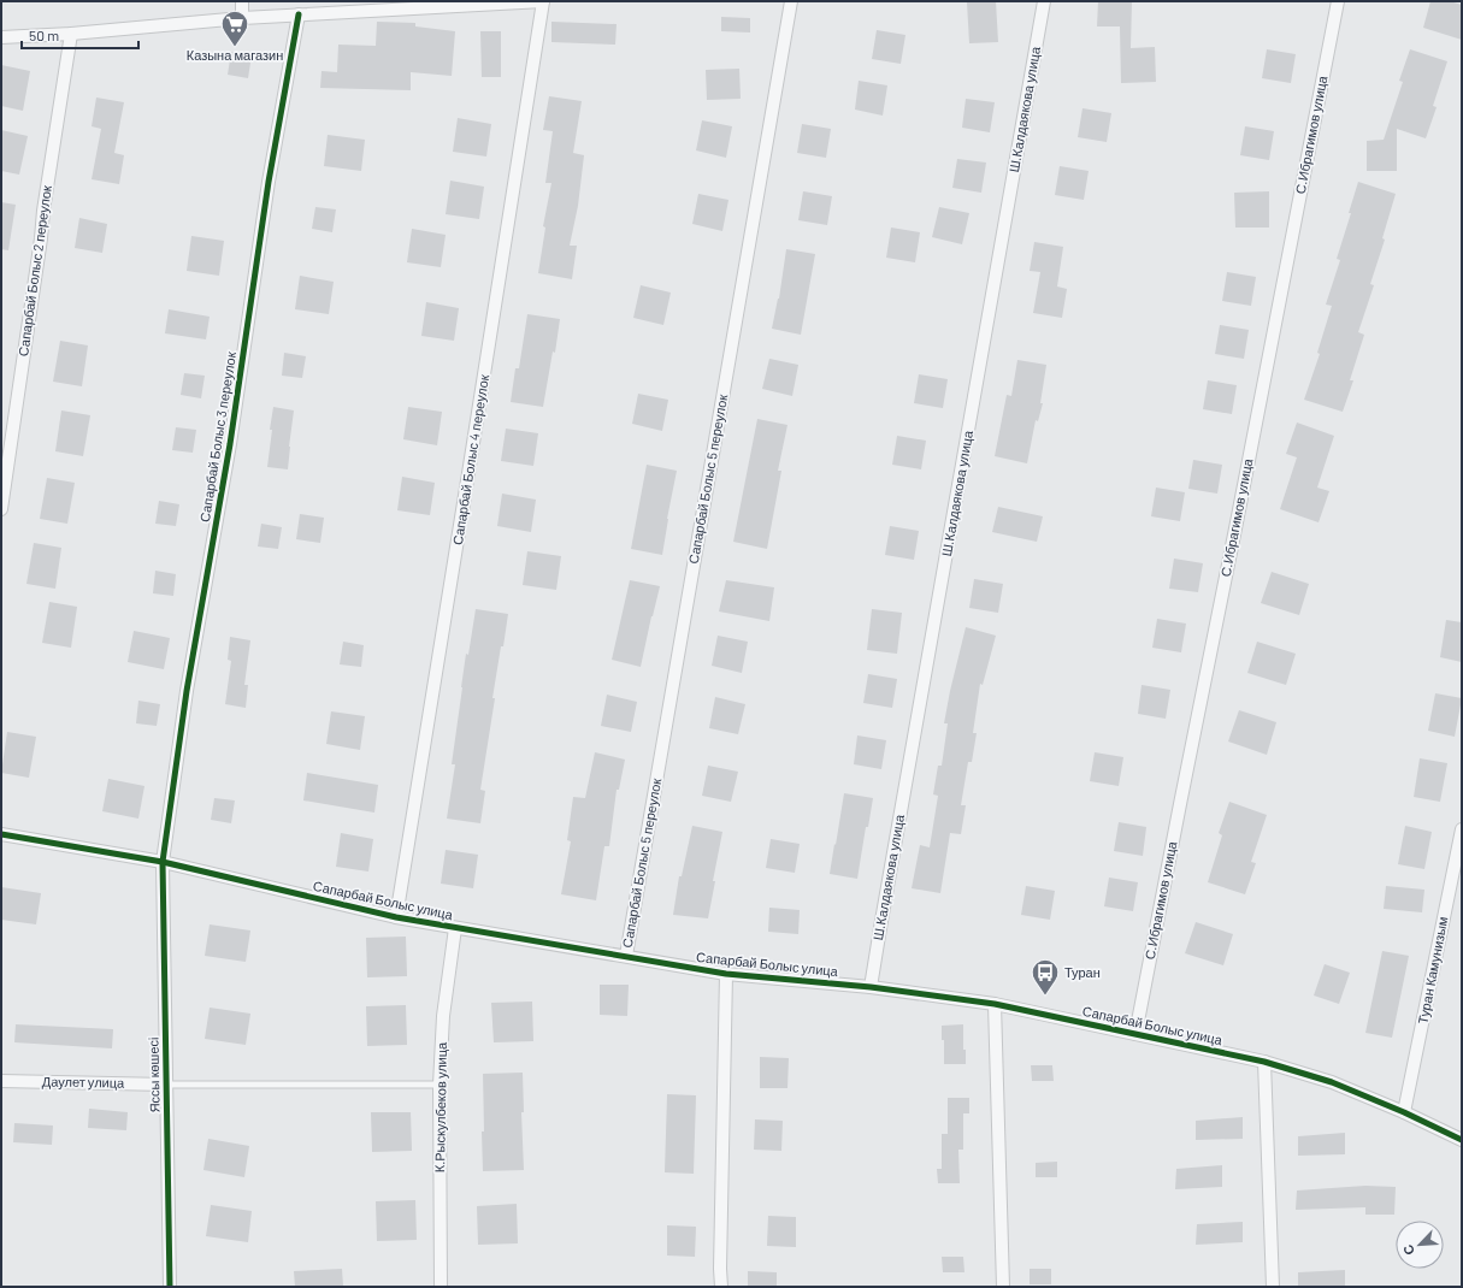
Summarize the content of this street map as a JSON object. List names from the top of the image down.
{
  "streets": {
    "street": [
      "Ш.Калдаякова улица",
      "С.Ибрагимов улица",
      "Сапарбай Болыс 2 переулок",
      "Сапарбай Болыс 3 переулок",
      "Сапарбай Болыс 4 переулок",
      "Сапарбай Болыс 5 переулок",
      "Сапарбай Болыс улица",
      "Туран Камунизым",
      "Яссы көшесі",
      "Даулет улица",
      "К.Рыскулбеков улица"
    ]
  },
  "crossings": [
    ["Ш.Калдаякова улица", "Сапарбай Болыс улица"],
    ["С.Ибрагимов улица", "Сапарбай Болыс улица"],
    ["Сапарбай Болыс 3 переулок", "Сапарбай Болыс улица"],
    ["Сапарбай Болыс 3 переулок", "Яссы көшесі"],
    ["Сапарбай Болыс 4 переулок", "Сапарбай Болыс улица"],
    ["Сапарбай Болыс 5 переулок", "Сапарбай Болыс улица"],
    ["Сапарбай Болыс улица", "Туран Камунизым"],
    ["Сапарбай Болыс улица", "Яссы көшесі"],
    ["Сапарбай Болыс улица", "К.Рыскулбеков улица"],
    ["Яссы көшесі", "Даулет улица"]
  ],
  "places": {
    "supermarket": ["Казына магазин"],
    "bus stop": ["Туран"]
  },
  "scale_bar": "50 m",
  "north": "bottom left"
}
